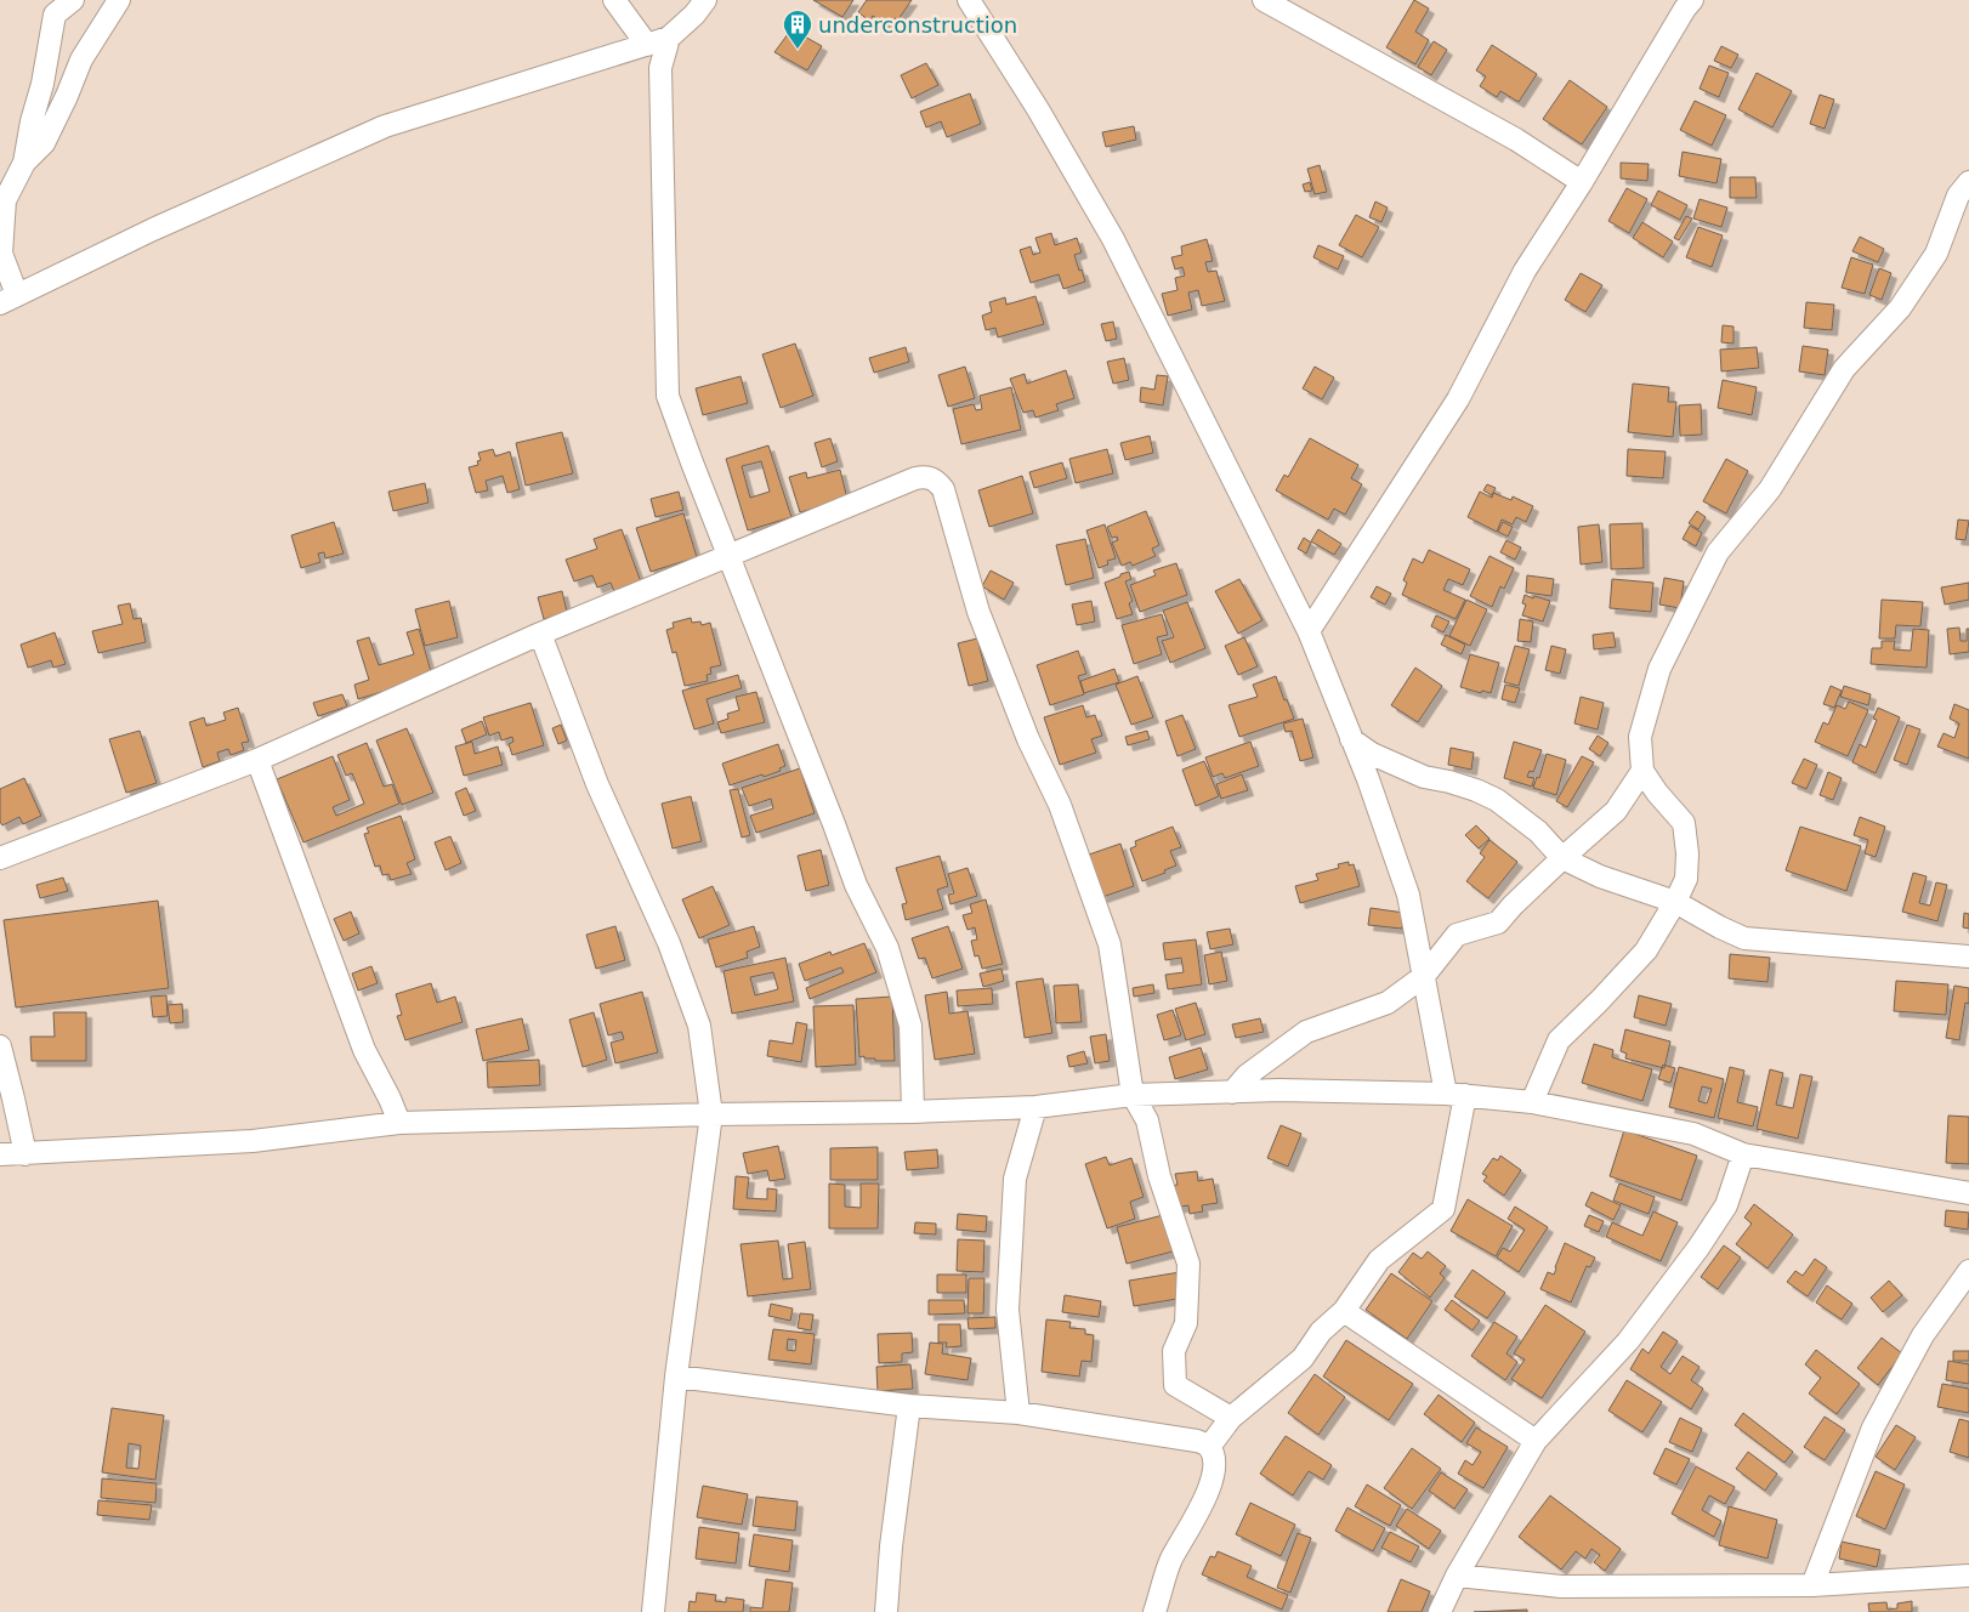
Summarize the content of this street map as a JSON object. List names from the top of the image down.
{
  "places": {
    "building": ["underconstruction"]
  }
}
